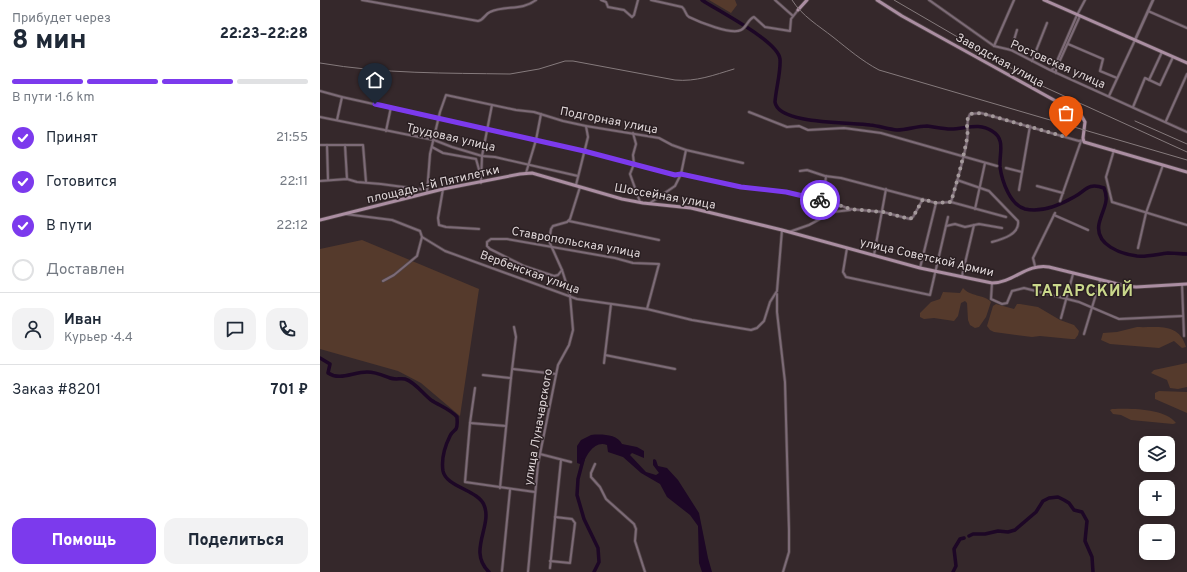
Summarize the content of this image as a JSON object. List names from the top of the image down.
{
  "streets": {
    "main road": [
      "Заводская улица",
      "площадь 1-й Пятилетки",
      "Шоссейная улица",
      "улица Советской Армии",
      "Вербенская улица"
    ],
    "street": [
      "Ростовская улица",
      "Подгорная улица",
      "Трудовая улица",
      "Ставропольская улица",
      "улица Луначарского"
    ]
  },
  "crossings": [
    ["площадь 1-й Пятилетки", "Шоссейная улица"],
    ["площадь 1-й Пятилетки", "Вербенская улица"],
    ["Шоссейная улица", "улица Советской Армии"],
    ["Ставропольская улица", "Вербенская улица"],
    ["Ставропольская улица", "улица Луначарского"],
    ["Вербенская улица", "улица Луначарского"]
  ],
  "districts": ["ТАТАРСКИЙ"],
  "page": {
    "heading": ["8 мин", "Прибудет через", "22:23–22:28"],
    "panel": [
      "Иван",
      "Курьер · 4.4",
      "Заказ #8201",
      "701 ₽"
    ],
    "bar": "В пути · 1.6 km",
    "list": [
      ["Принят", "21:55"],
      ["Готовится", "22:11"],
      ["В пути", "22:12"],
      "Доставлен"
    ],
    "map_buttons": ["+", "−"],
    "buttons": ["Помощь", "Поделиться"]
  }
}
